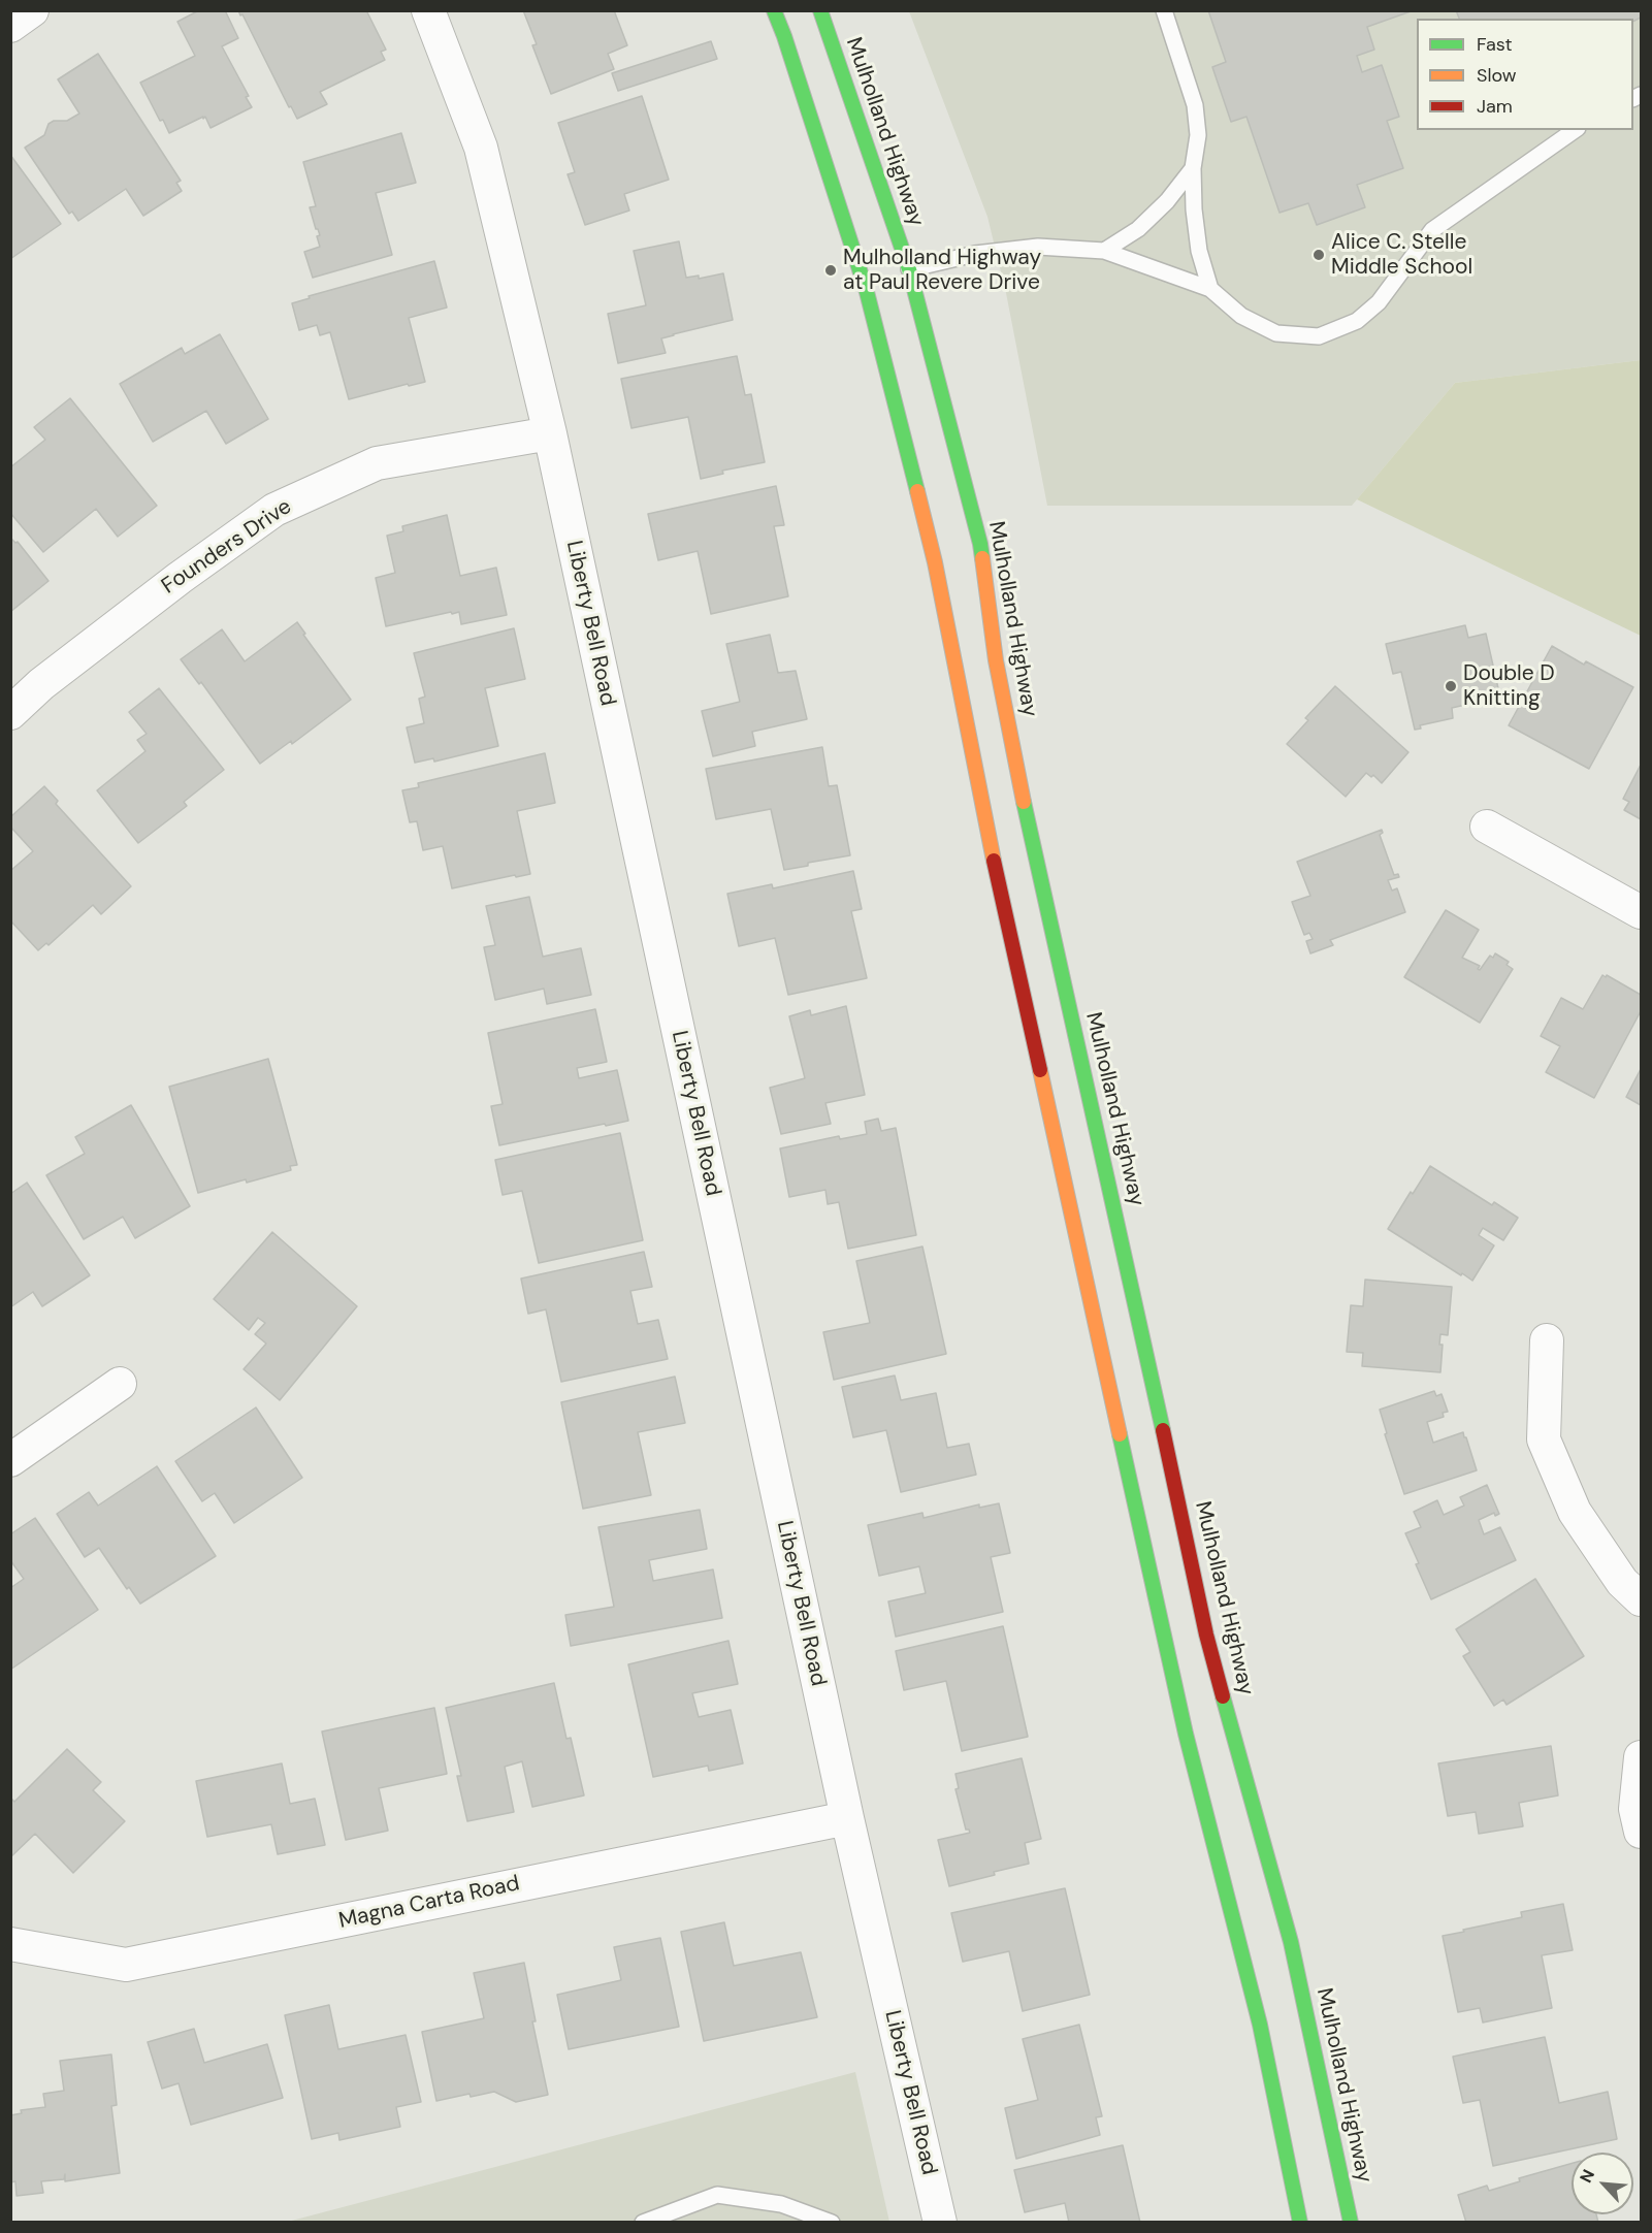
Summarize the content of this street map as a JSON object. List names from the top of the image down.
{
  "streets": {
    "main road": ["Mulholland Highway"],
    "street": ["Founders Drive", "Liberty Bell Road", "Magna Carta Road"]
  },
  "crossings": [
    ["Founders Drive", "Liberty Bell Road"],
    ["Liberty Bell Road", "Magna Carta Road"]
  ],
  "places": ["Alice C. Stelle Middle School", "Mulholland Highway at Paul Revere Drive", "Double D Knitting"],
  "legend": ["Fast", "Slow", "Jam"],
  "north": "top left"
}
